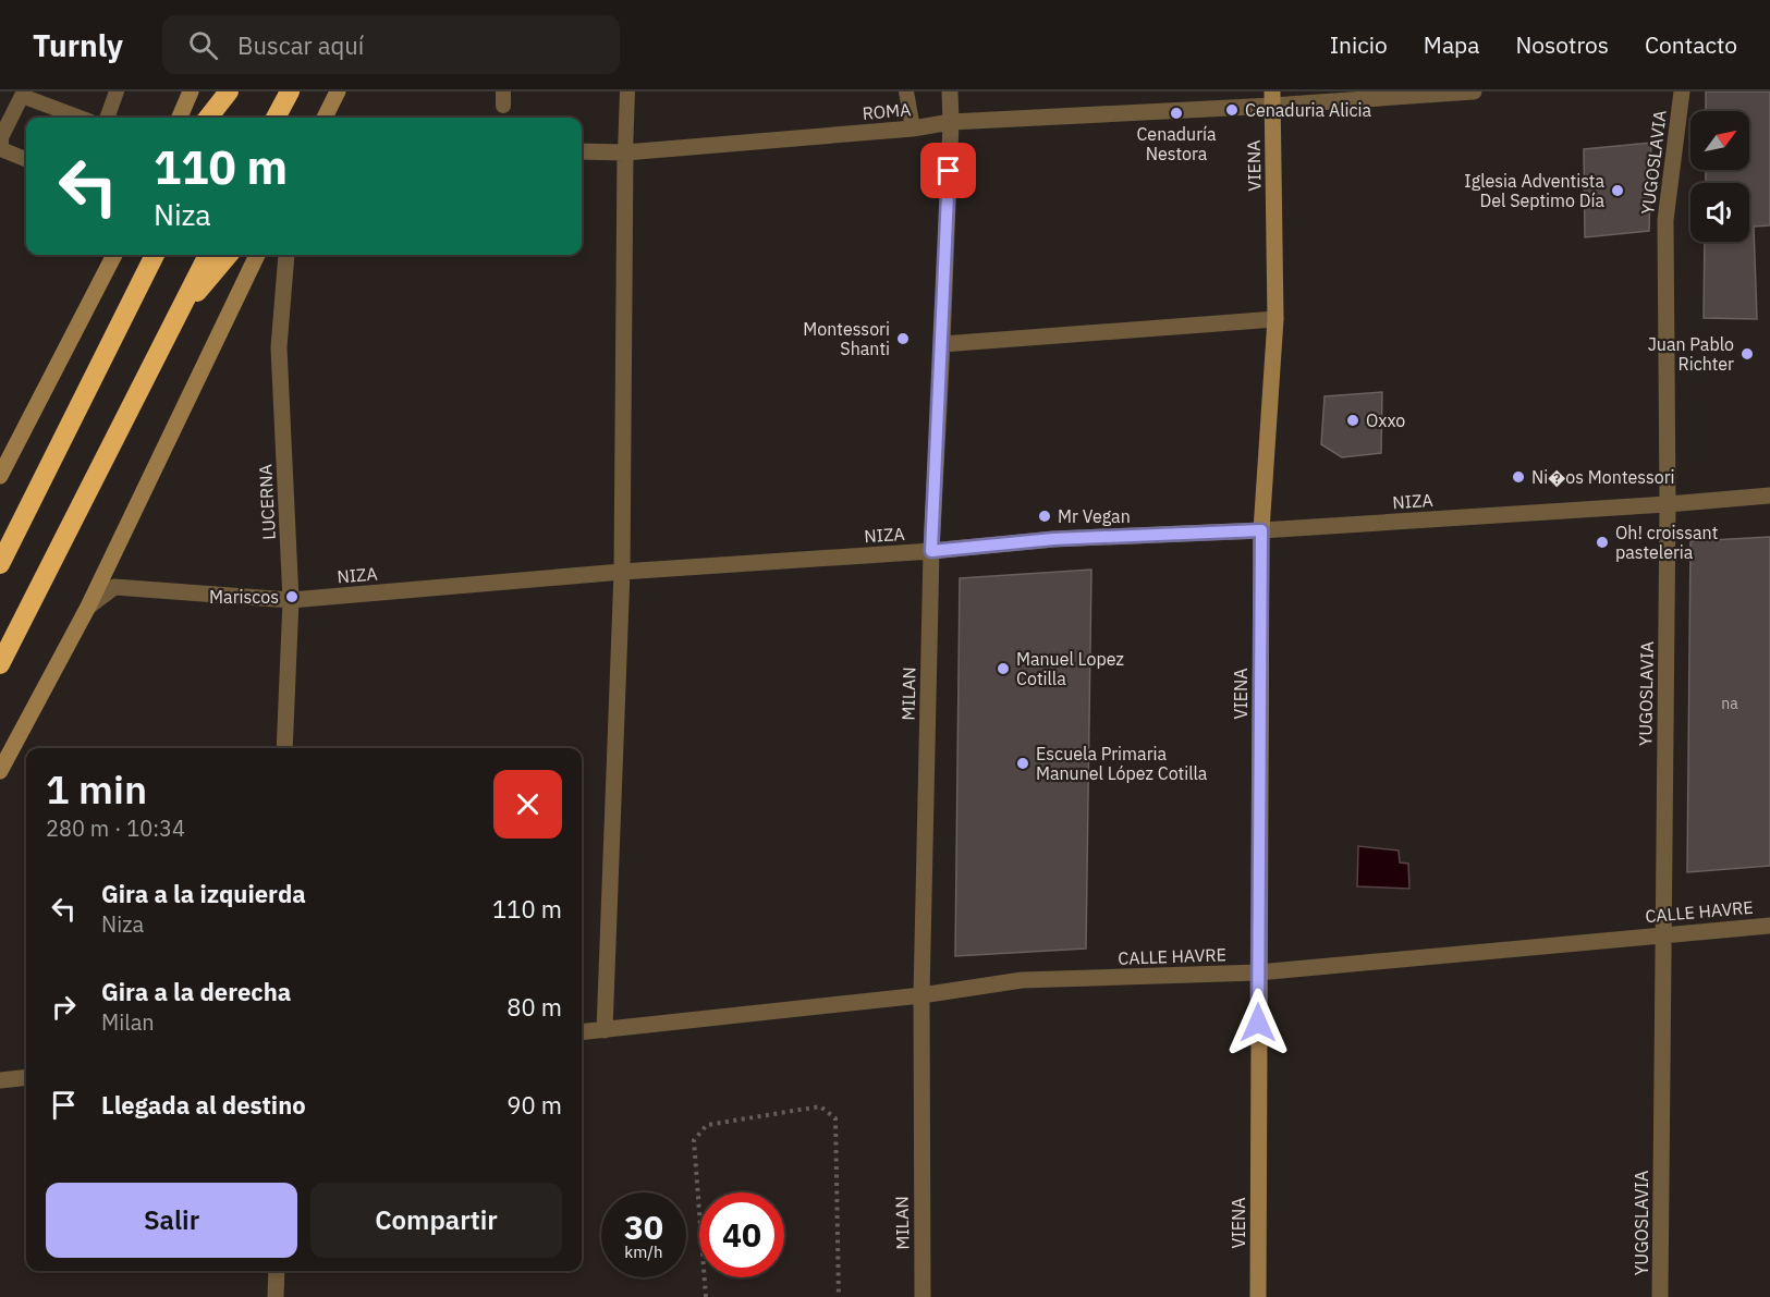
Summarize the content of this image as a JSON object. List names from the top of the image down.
{
  "streets": {
    "street": [
      "ROMA",
      "YUGOSLAVIA",
      "VIENA",
      "NIZA",
      "LUCERNA",
      "MILAN",
      "CALLE HAVRE"
    ]
  },
  "crossings": [
    ["ROMA", "VIENA"],
    ["ROMA", "MILAN"],
    ["YUGOSLAVIA", "NIZA"],
    ["YUGOSLAVIA", "CALLE HAVRE"],
    ["VIENA", "NIZA"],
    ["VIENA", "CALLE HAVRE"],
    ["NIZA", "LUCERNA"],
    ["NIZA", "MILAN"],
    ["MILAN", "CALLE HAVRE"]
  ],
  "places": [
    "Cenaduria Alicia",
    "Cenaduría Nestora",
    "Iglesia Adventista Del Septimo Día",
    "Montessori Shanti",
    "Juan Pablo Richter",
    "Oxxo",
    "Ni�os Montessori",
    "Mr Vegan",
    "Oh! croissant pasteleria",
    "Mariscos",
    "Manuel Lopez Cotilla",
    "Escuela Primaria Manunel López Cotilla"
  ],
  "house_numbers": ["na"],
  "north": "top right",
  "page": {
    "header": "Turnly",
    "search": "Buscar aquí",
    "nav": [
      "Inicio",
      "Mapa",
      "Nosotros",
      "Contacto"
    ],
    "turn": ["110 m", "Niza"],
    "heading": ["1 min", "280 m · 10:34"],
    "list": [
      {
        "name": "Gira a la izquierda",
        "note": "Niza",
        "value": "110 m"
      },
      {
        "name": "Gira a la derecha",
        "note": "Milan",
        "value": "80 m"
      },
      {
        "name": "Llegada al destino",
        "value": "90 m"
      }
    ],
    "buttons": ["Salir", "Compartir"],
    "speed": "30 km/h",
    "limit": "40"
  }
}
